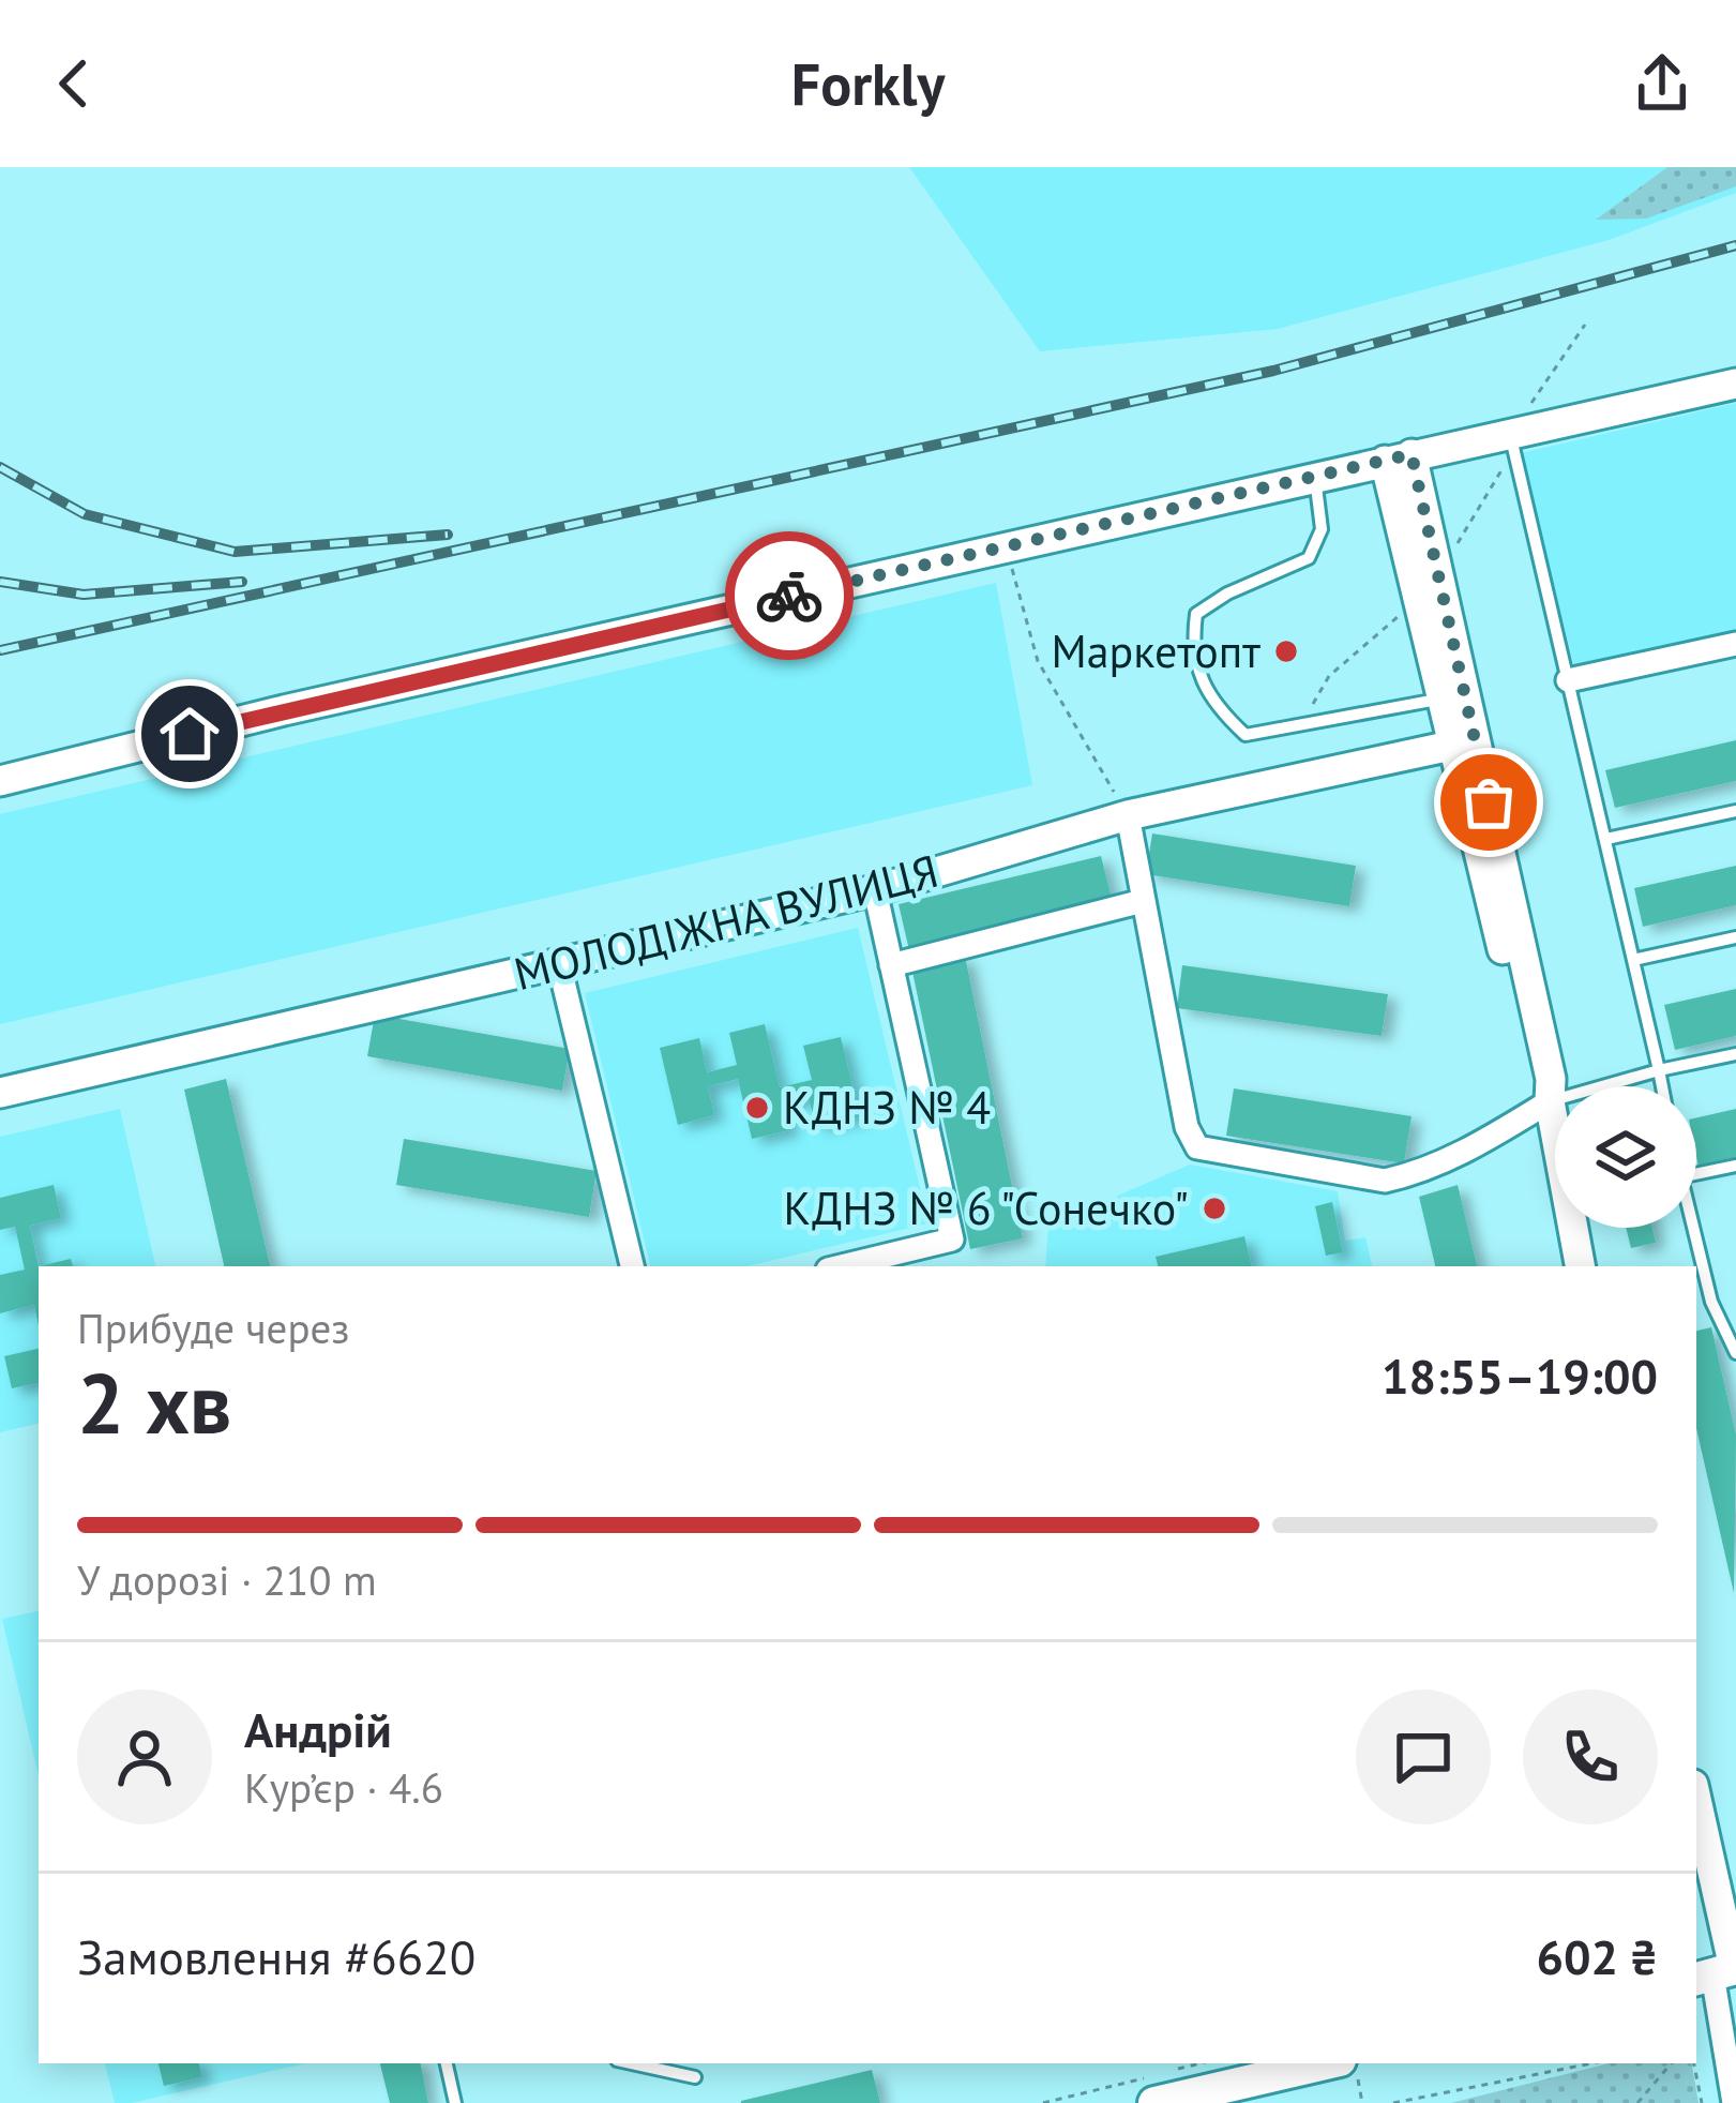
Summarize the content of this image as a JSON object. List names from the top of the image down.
{
  "streets": {
    "street": ["МОЛОДІЖНА ВУЛИЦЯ"]
  },
  "places": ["Маркетопт", "КДНЗ № 4", "КДНЗ № 6 \"Сонечко\""],
  "page": {
    "header": "Forkly",
    "heading": ["2 хв", "Прибуде через", "18:55–19:00"],
    "panel": [
      "Андрій",
      "Кур’єр · 4.6",
      "Замовлення #6620",
      "602 ₴"
    ],
    "bar": "У дорозі · 210 m"
  }
}
